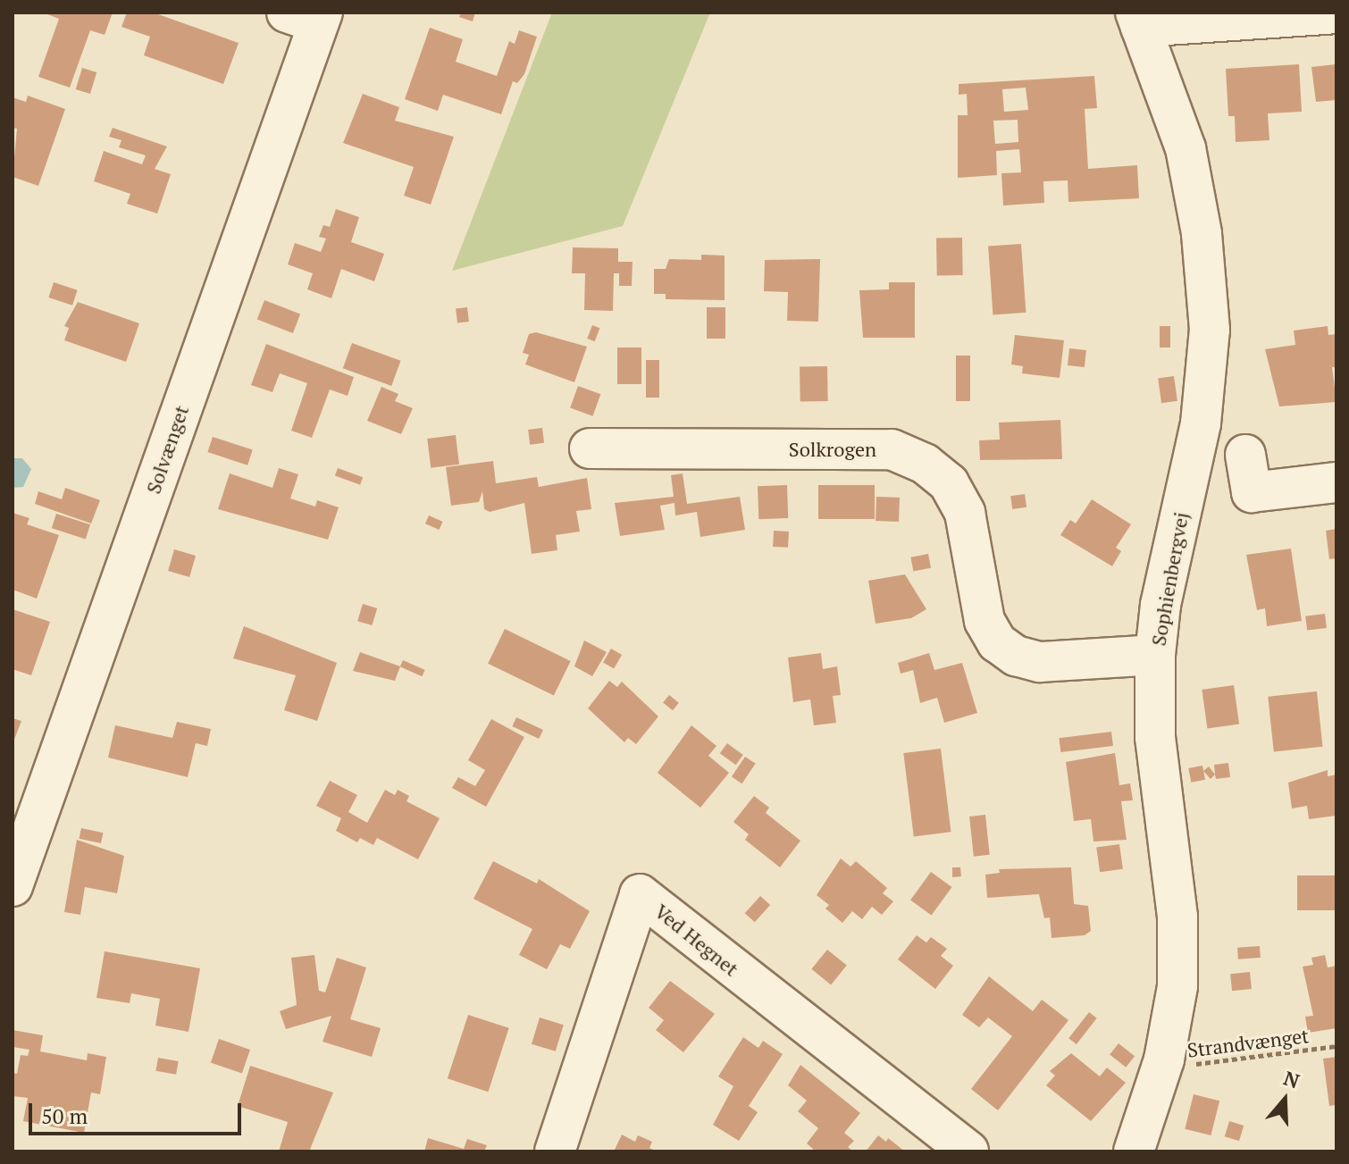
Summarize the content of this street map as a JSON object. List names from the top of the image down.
{
  "streets": {
    "street": [
      "Solvænget",
      "Solkrogen",
      "Sophienbergvej",
      "Ved Hegnet"
    ],
    "path": ["Strandvænget"]
  },
  "crossings": [
    ["Solkrogen", "Sophienbergvej"],
    ["Sophienbergvej", "Strandvænget"]
  ],
  "scale_bar": "50 m",
  "north": "top"
}
